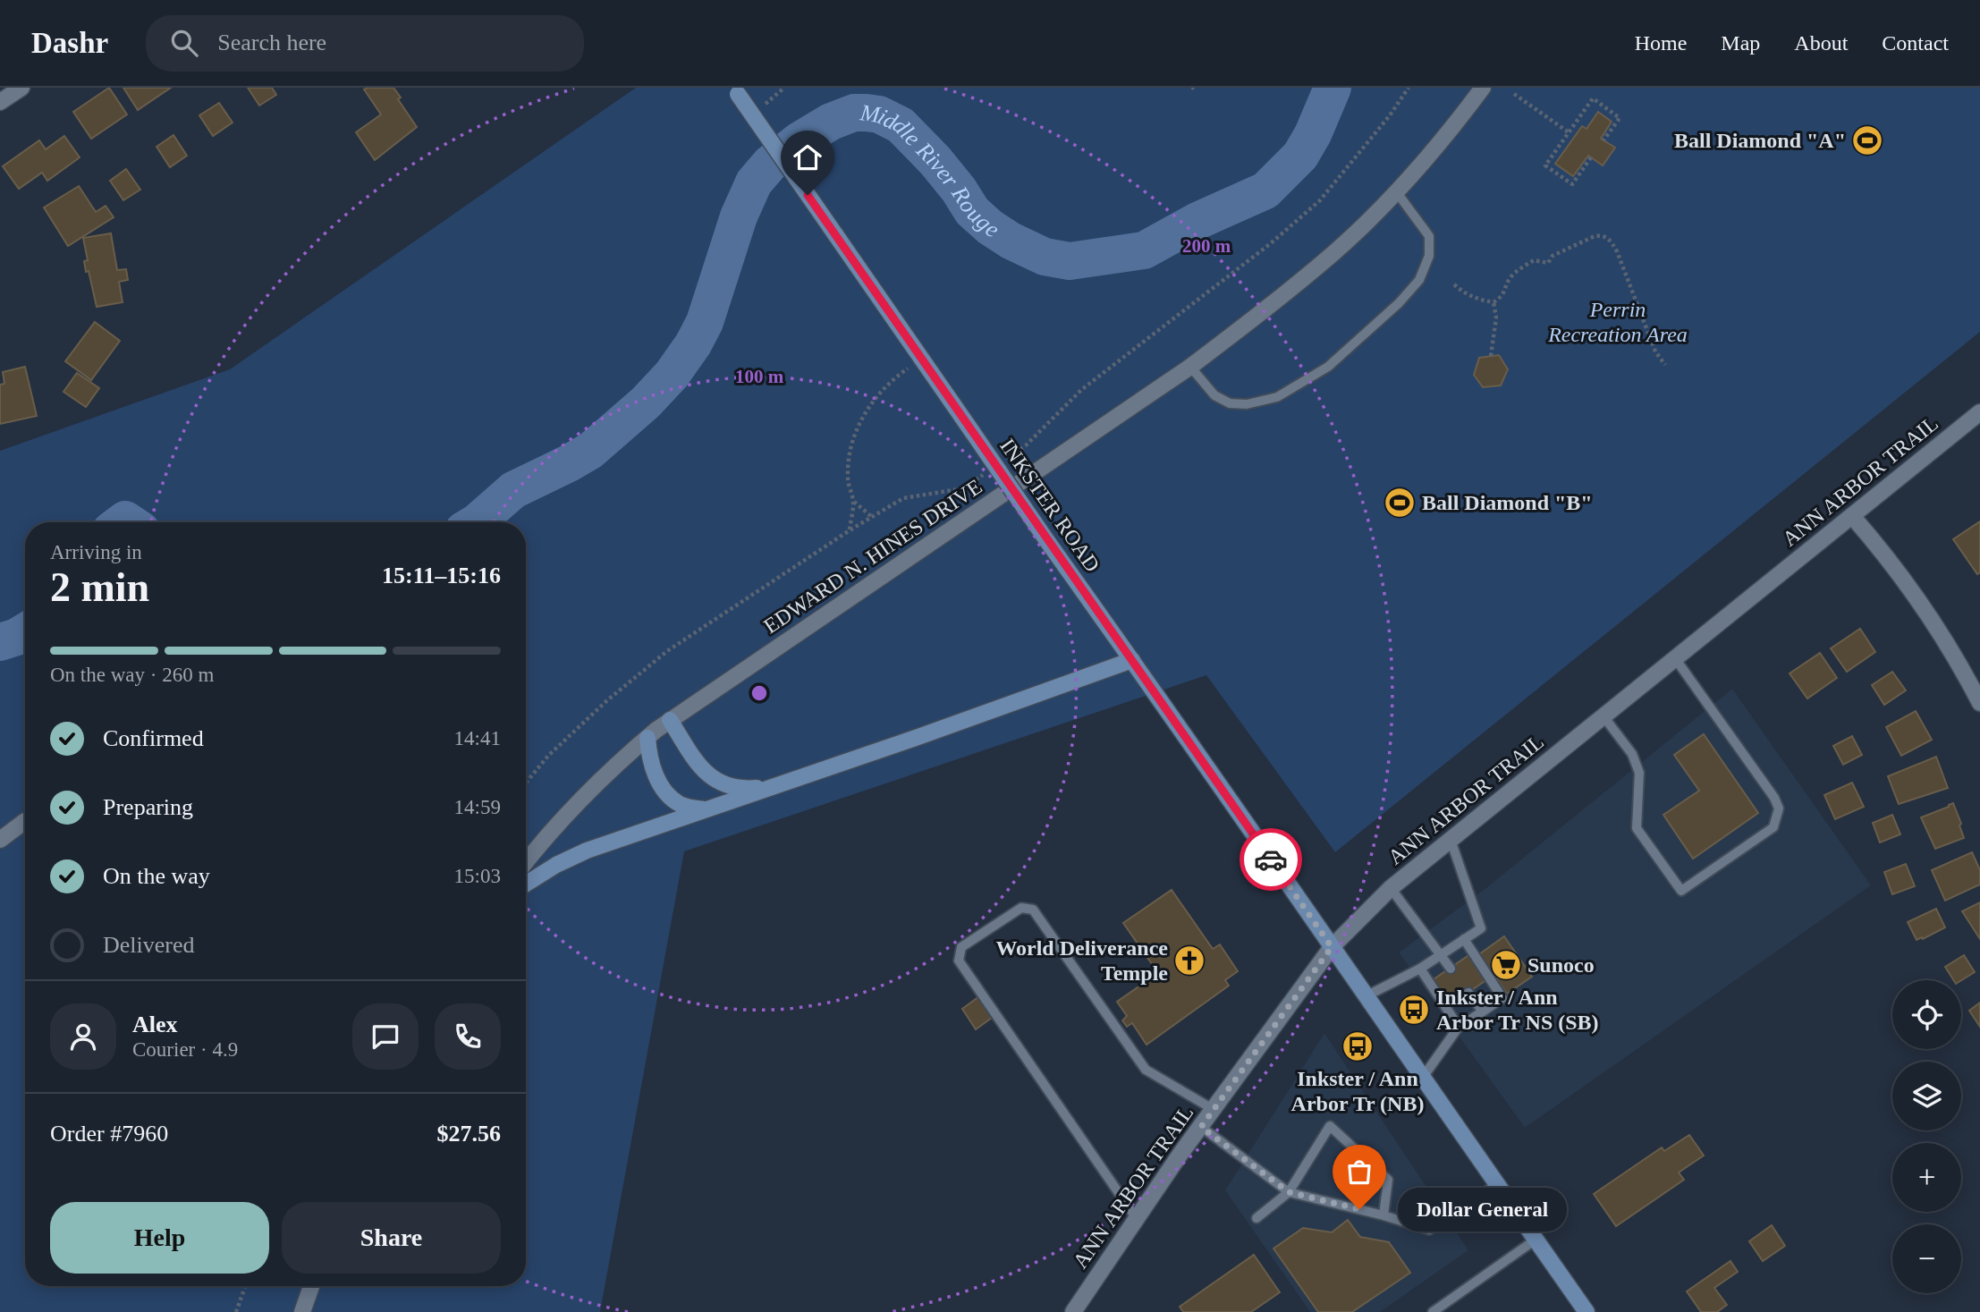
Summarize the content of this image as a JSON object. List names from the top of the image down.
{
  "streets": {
    "main road": ["INKSTER ROAD"],
    "street": ["ANN ARBOR TRAIL", "EDWARD N. HINES DRIVE"]
  },
  "crossings": [
    ["ANN ARBOR TRAIL", "INKSTER ROAD"]
  ],
  "water": ["Middle River Rouge"],
  "parks": ["Perrin Recreation Area"],
  "places": {
    "sports": ["Ball Diamond \"A\"", "Ball Diamond \"B\""],
    "church": ["World Deliverance Temple"],
    "supermarket": ["Sunoco"],
    "bus stop": ["Inkster / Ann Arbor Tr NS (SB)", "Inkster / Ann Arbor Tr (NB)"],
    "other": ["Dollar General"]
  },
  "page": {
    "header": "Dashr",
    "search": "Search here",
    "nav": [
      "Home",
      "Map",
      "About",
      "Contact"
    ],
    "heading": ["2 min", "Arriving in", "15:11–15:16"],
    "panel": [
      "Alex",
      "Courier · 4.9",
      "Order #7960",
      "$27.56"
    ],
    "bar": "On the way · 260 m",
    "list": [
      ["Confirmed", "14:41"],
      ["Preparing", "14:59"],
      ["On the way", "15:03"],
      "Delivered"
    ],
    "map_buttons": ["+", "−"],
    "bubble": "Dollar General",
    "buttons": ["Help", "Share"]
  },
  "rings": ["200 m", "100 m"]
}
